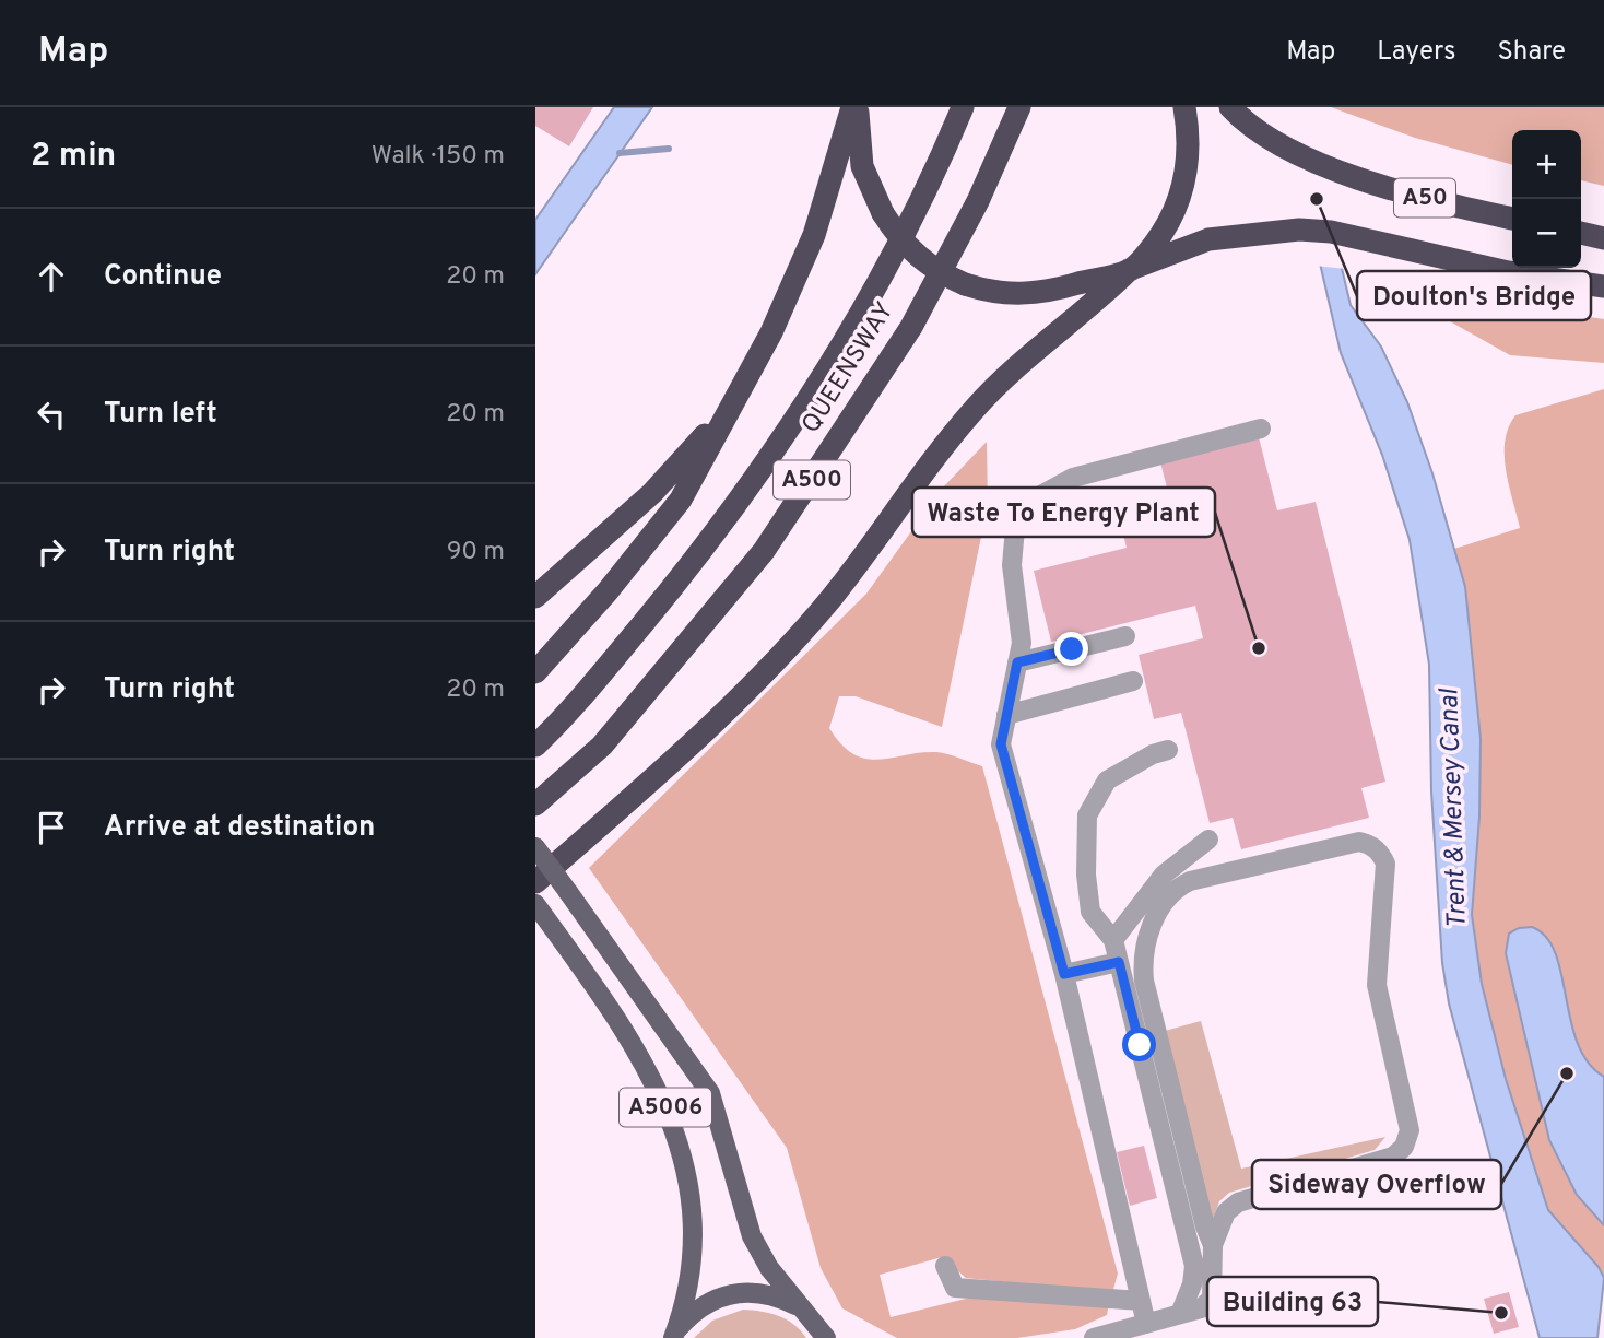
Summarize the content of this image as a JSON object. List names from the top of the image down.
{
  "streets": {
    "highway": ["A50", "QUEENSWAY", "A500"],
    "main road": ["A5006"]
  },
  "water": ["Trent & Mersey Canal"],
  "places": [
    "Doulton's Bridge",
    "Waste To Energy Plant",
    "Sideway Overflow",
    "Building 63"
  ],
  "page": {
    "header": "Map",
    "nav": ["Map", "Layers", "Share"],
    "heading": ["2 min", "Walk · 150 m"],
    "map_buttons": ["+", "−"],
    "list": [
      ["Continue", "20 m"],
      ["Turn left", "20 m"],
      ["Turn right", "90 m"],
      ["Turn right", "20 m"],
      "Arrive at destination"
    ]
  }
}
